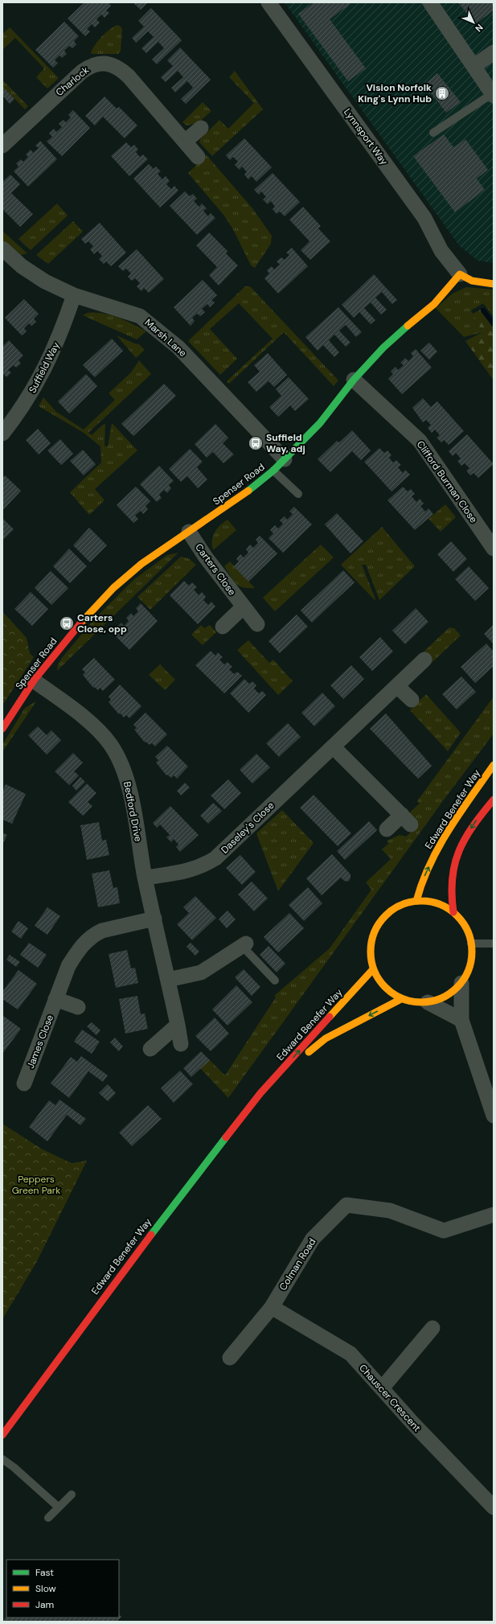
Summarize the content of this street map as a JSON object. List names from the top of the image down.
{
  "streets": {
    "main road": ["Spenser Road", "Edward Benefer Way"],
    "street": [
      "Charlock",
      "Lynnsport Way",
      "Marsh Lane",
      "Suffield Way",
      "Clifford Burman Close",
      "Carters Close",
      "Bedford Drive",
      "Daseley's Close",
      "James Close",
      "Colman Road",
      "Chauscer Crescent"
    ]
  },
  "crossings": [
    ["Lynnsport Way", "Spenser Road"],
    ["Marsh Lane", "Suffield Way"],
    ["Marsh Lane", "Spenser Road"],
    ["Clifford Burman Close", "Spenser Road"],
    ["Spenser Road", "Carters Close"],
    ["Spenser Road", "Bedford Drive"],
    ["Bedford Drive", "Daseley's Close"],
    ["Bedford Drive", "James Close"],
    ["Colman Road", "Chauscer Crescent"]
  ],
  "parks": ["Peppers Green Park"],
  "places": {
    "building": ["Vision Norfolk King's Lynn Hub"],
    "bus stop": ["Suffield Way, adj", "Carters Close, opp"]
  },
  "legend": ["Fast", "Slow", "Jam"],
  "north": "bottom right"
}
